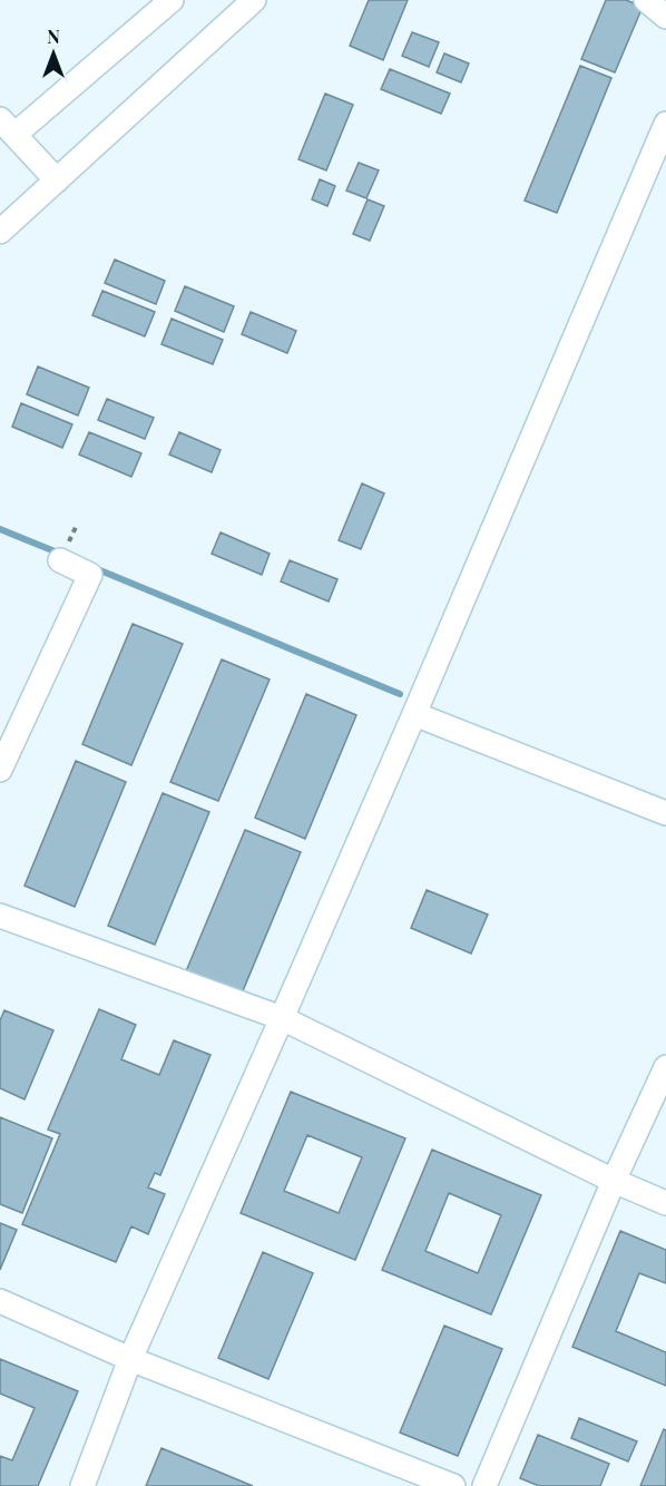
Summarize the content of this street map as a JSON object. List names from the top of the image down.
{
  "north": "top"
}
